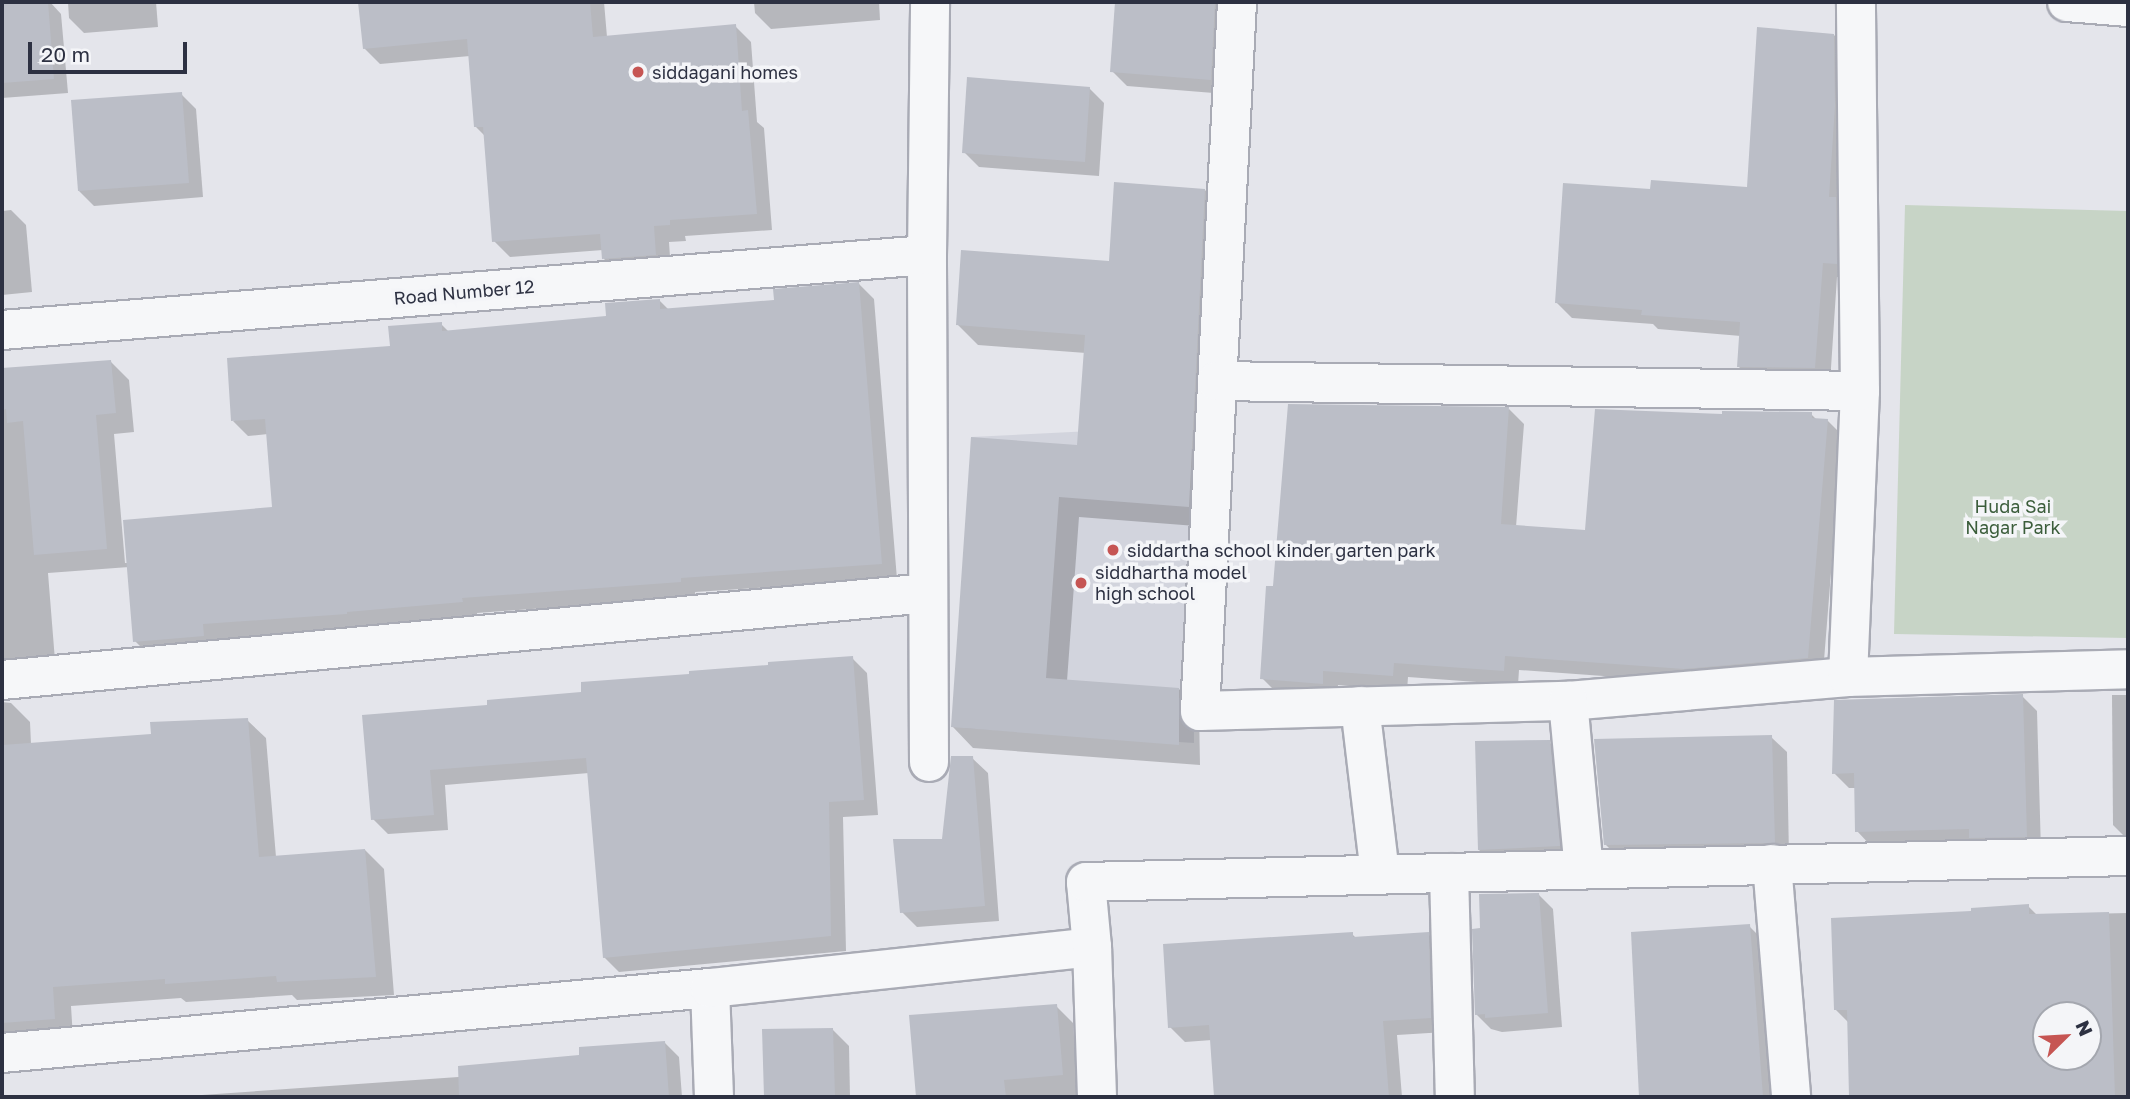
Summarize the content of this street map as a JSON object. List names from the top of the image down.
{
  "streets": {
    "street": ["Road Number 12"]
  },
  "parks": ["Huda Sai Nagar Park"],
  "places": ["siddagani homes", "siddartha school kinder garten park", "siddhartha model high school"],
  "scale_bar": "20 m",
  "north": "top right"
}
